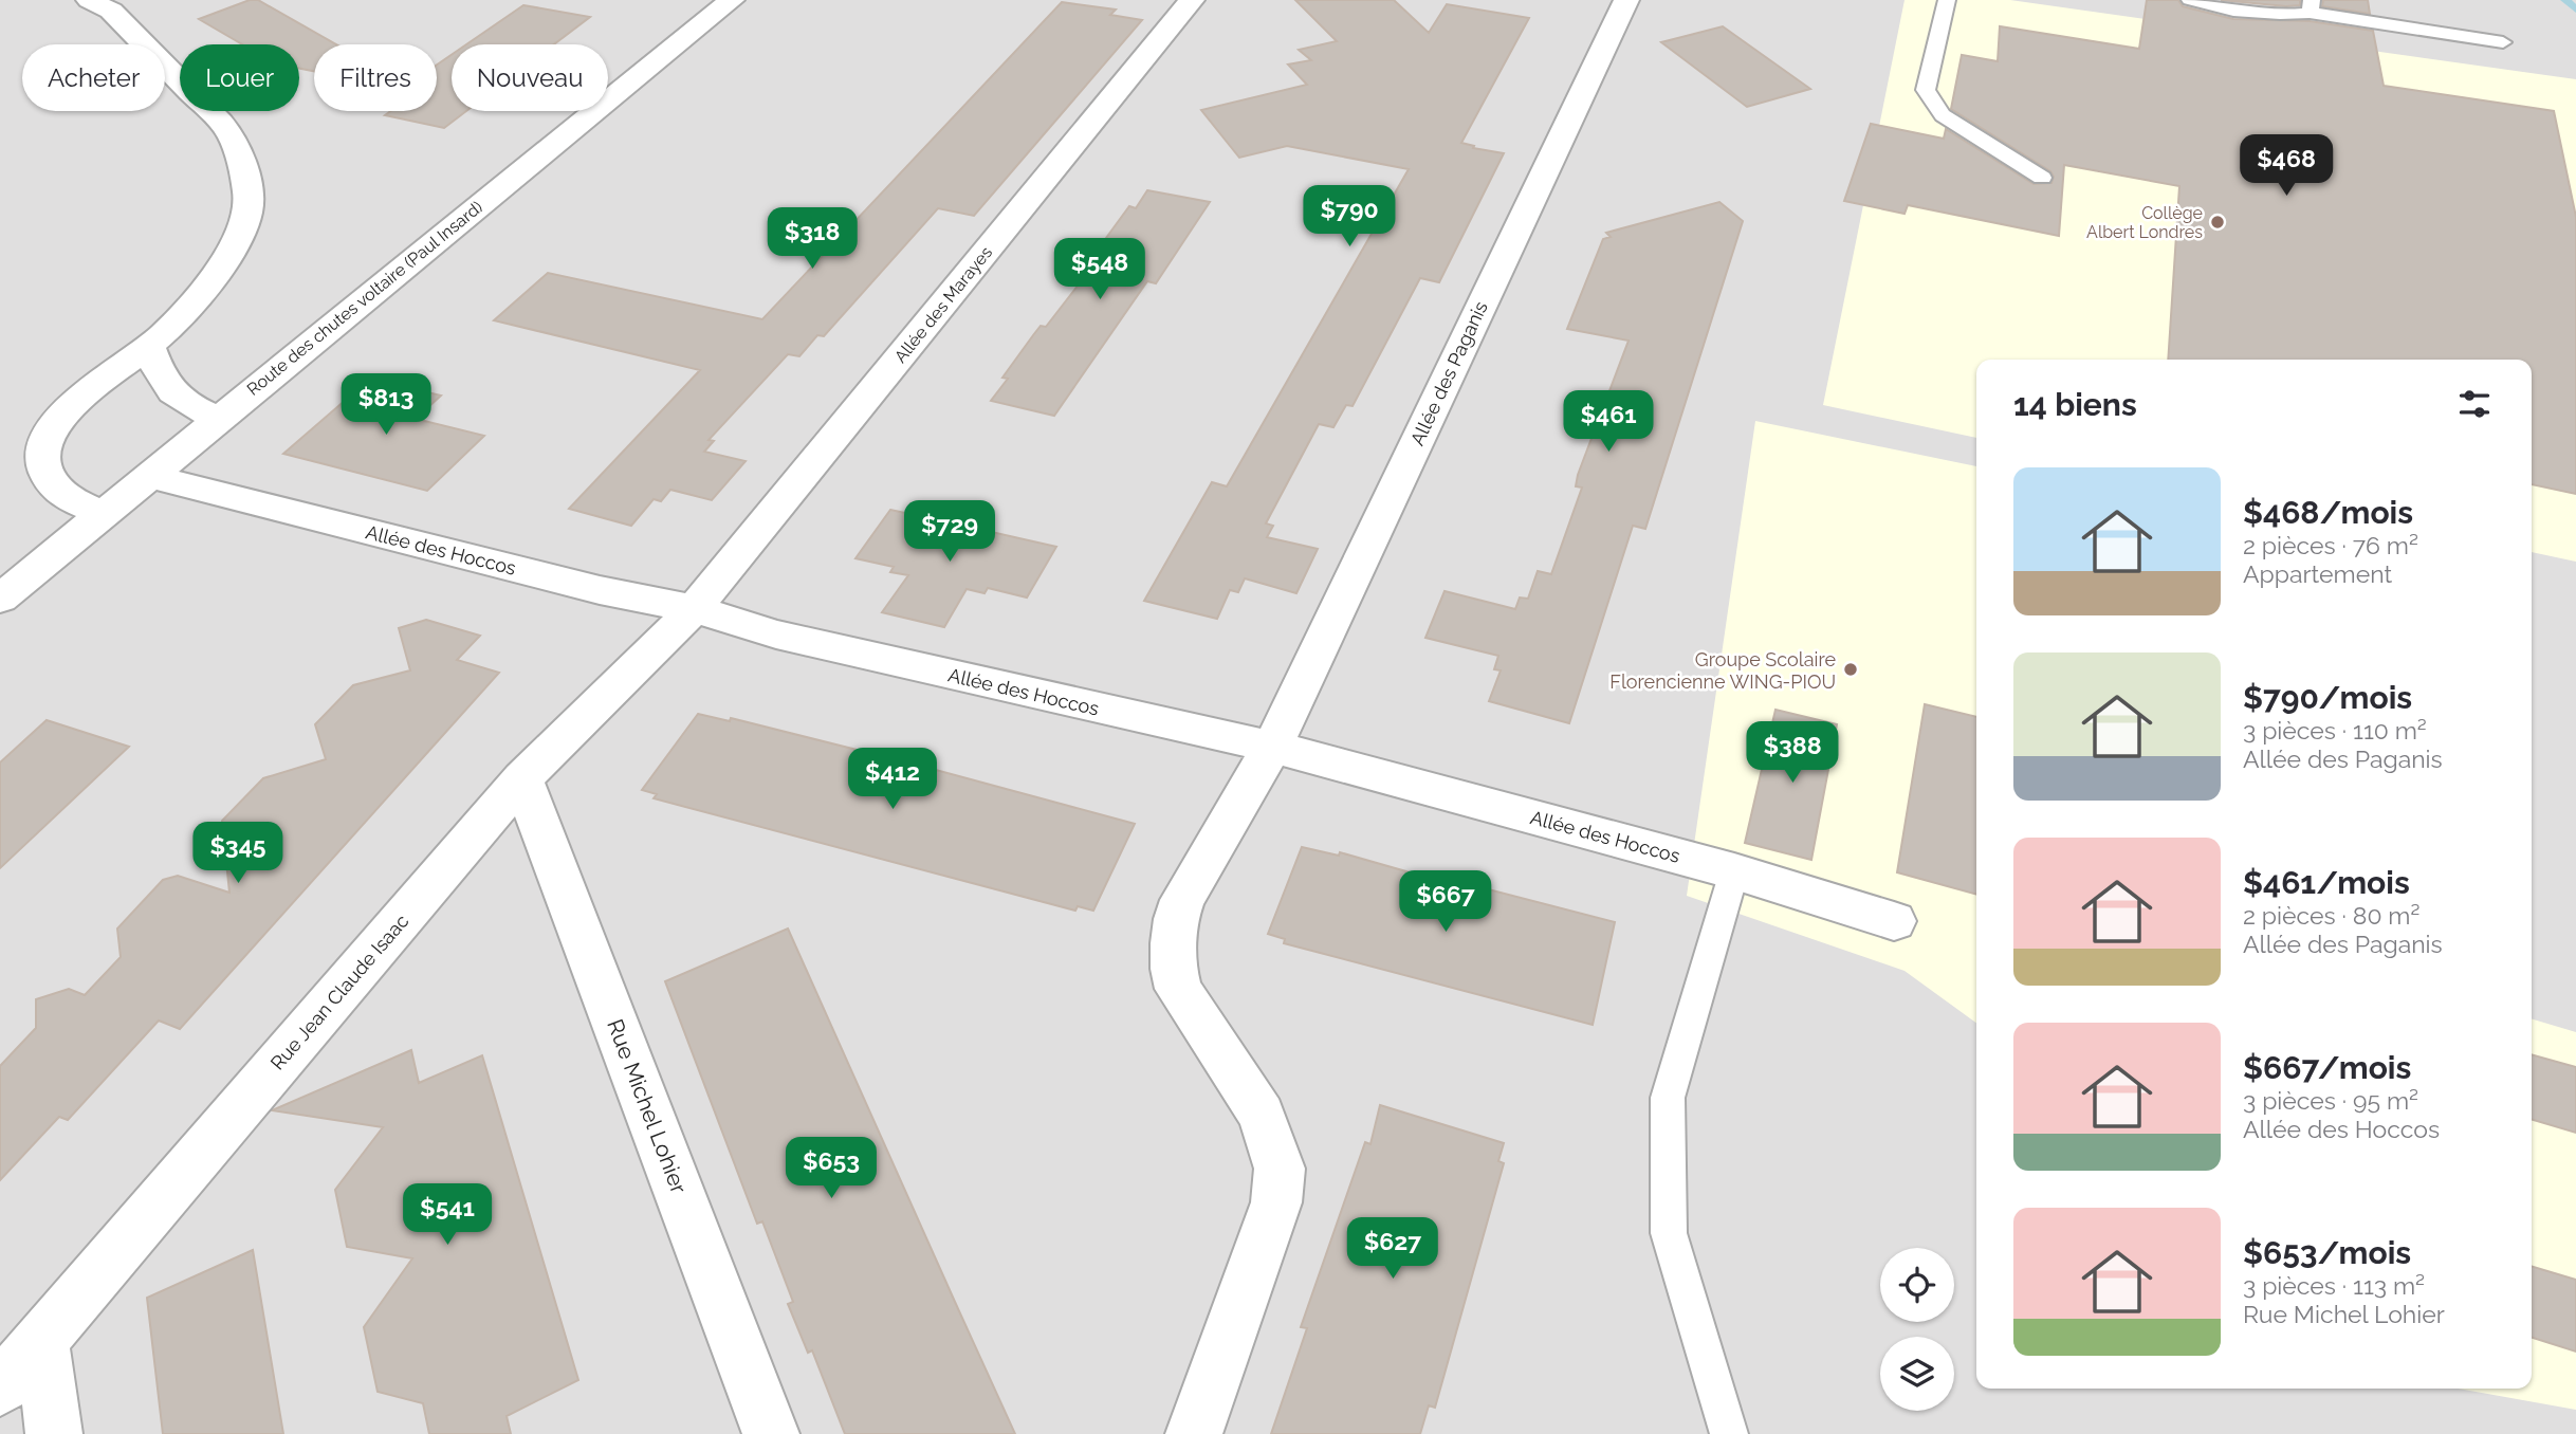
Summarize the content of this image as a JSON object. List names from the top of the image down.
{
  "streets": {
    "street": [
      "Route des chutes voltaire (Paul Insard)",
      "Allée des Marayes",
      "Allée des Paganis",
      "Allée des Hoccos",
      "Rue Jean Claude Isaac",
      "Rue Michel Lohier"
    ]
  },
  "crossings": [
    ["Route des chutes voltaire (Paul Insard)", "Allée des Hoccos"],
    ["Allée des Marayes", "Allée des Hoccos"],
    ["Allée des Marayes", "Rue Jean Claude Isaac"],
    ["Allée des Paganis", "Allée des Hoccos"],
    ["Allée des Hoccos", "Rue Jean Claude Isaac"],
    ["Rue Jean Claude Isaac", "Rue Michel Lohier"]
  ],
  "places": ["Collège Albert Londres", "Groupe Scolaire Florencienne WING-PIOU"],
  "page": {
    "chip": [
      "Acheter",
      "Louer",
      "Filtres",
      "Nouveau"
    ],
    "price": [
      "$468",
      "$790",
      "$318",
      "$548",
      "$813",
      "$461",
      "$729",
      "$388",
      "$412",
      "$345",
      "$667",
      "$653",
      "$541",
      "$627"
    ],
    "heading": "14 biens",
    "list": [
      {
        "name": "$468/mois",
        "note": "2 pièces · 76 m² · Appartement"
      },
      {
        "name": "$790/mois",
        "note": "3 pièces · 110 m² · Allée des Paganis"
      },
      {
        "name": "$461/mois",
        "note": "2 pièces · 80 m² · Allée des Paganis"
      },
      {
        "name": "$667/mois",
        "note": "3 pièces · 95 m² · Allée des Hoccos"
      },
      {
        "name": "$653/mois",
        "note": "3 pièces · 113 m² · Rue Michel Lohier"
      }
    ]
  }
}
